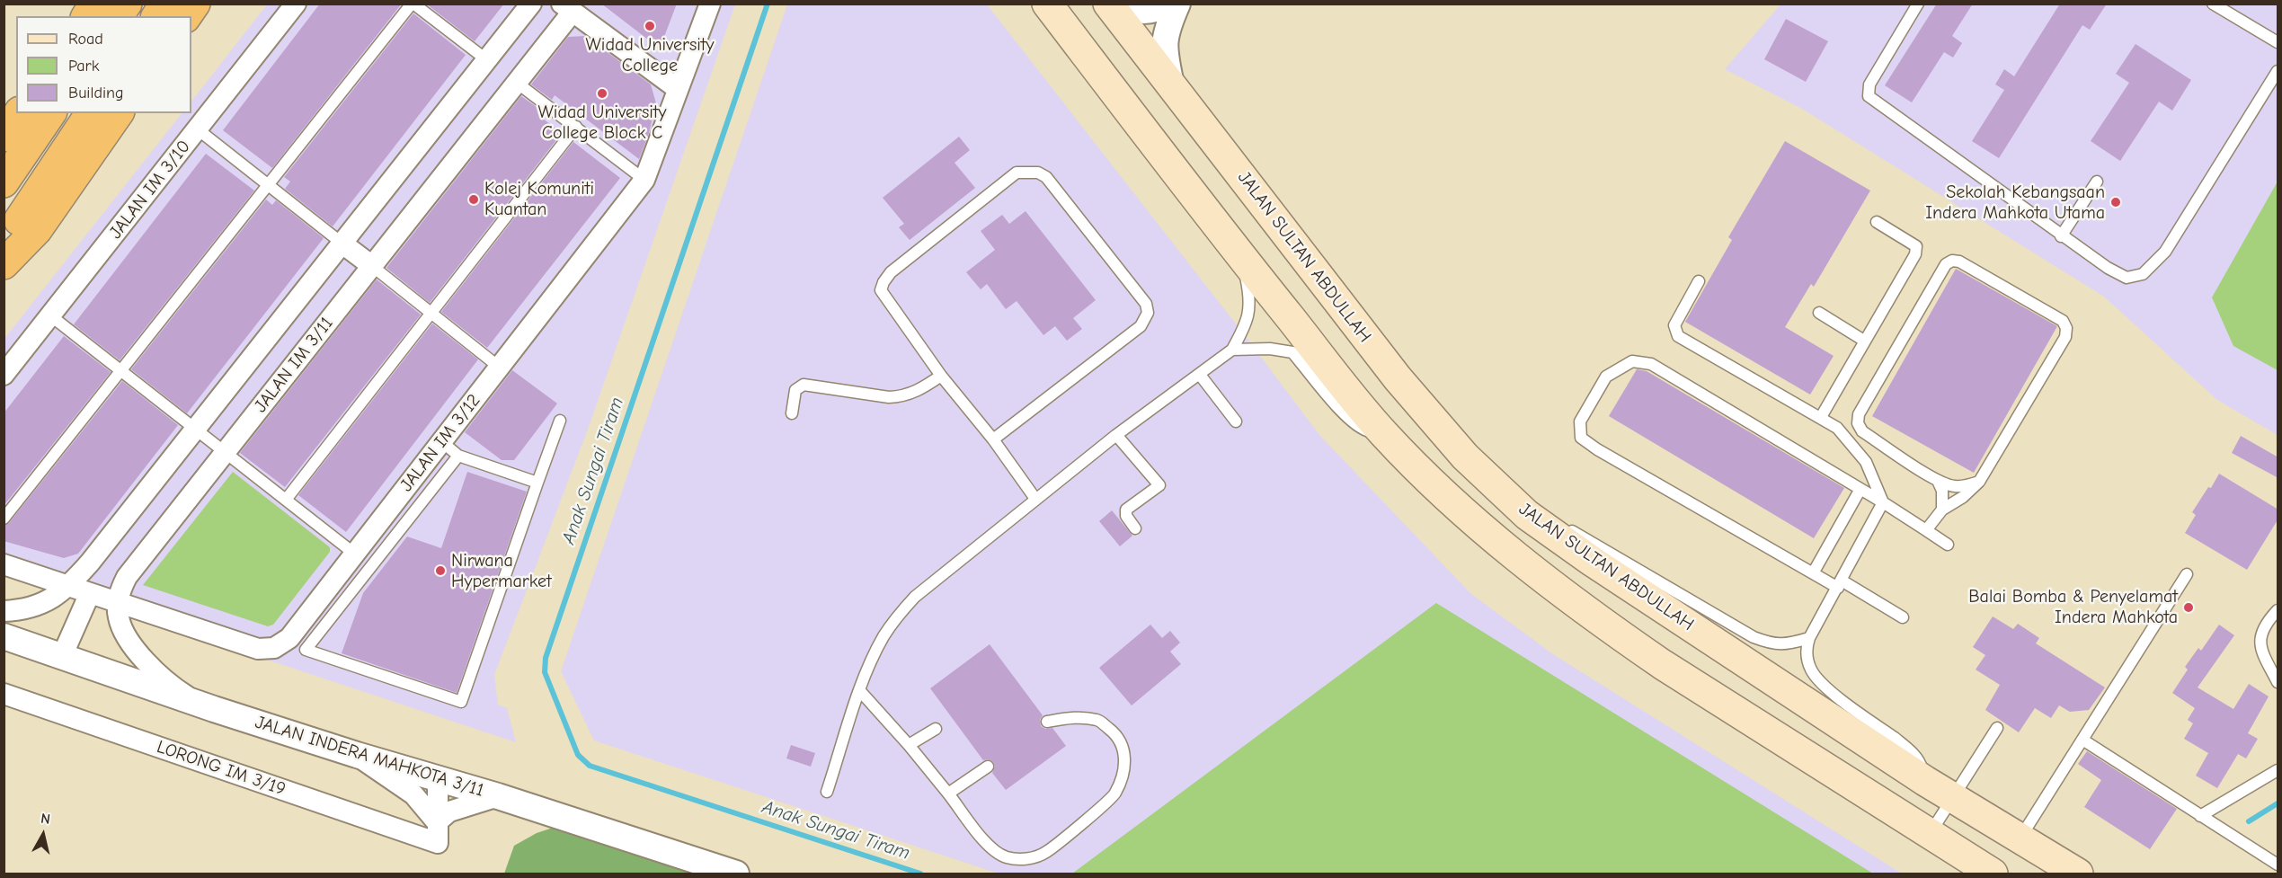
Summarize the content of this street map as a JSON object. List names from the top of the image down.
{
  "streets": {
    "main road": ["JALAN SULTAN ABDULLAH"],
    "street": [
      "JALAN IM 3/10",
      "JALAN IM 3/11",
      "JALAN IM 3/12",
      "JALAN INDERA MAHKOTA 3/11",
      "LORONG IM 3/19"
    ]
  },
  "crossings": [
    ["JALAN IM 3/11", "JALAN IM 3/12"],
    ["JALAN IM 3/11", "JALAN INDERA MAHKOTA 3/11"]
  ],
  "water": ["Anak Sungai Tiram"],
  "places": [
    "Widad University College",
    "Widad University College Block C",
    "Kolej Komuniti Kuantan",
    "Sekolah Kebangsaan Indera Mahkota Utama",
    "Nirwana Hypermarket",
    "Balai Bomba & Penyelamat Indera Mahkota"
  ],
  "legend": ["Road", "Park", "Building"],
  "north": "top"
}
